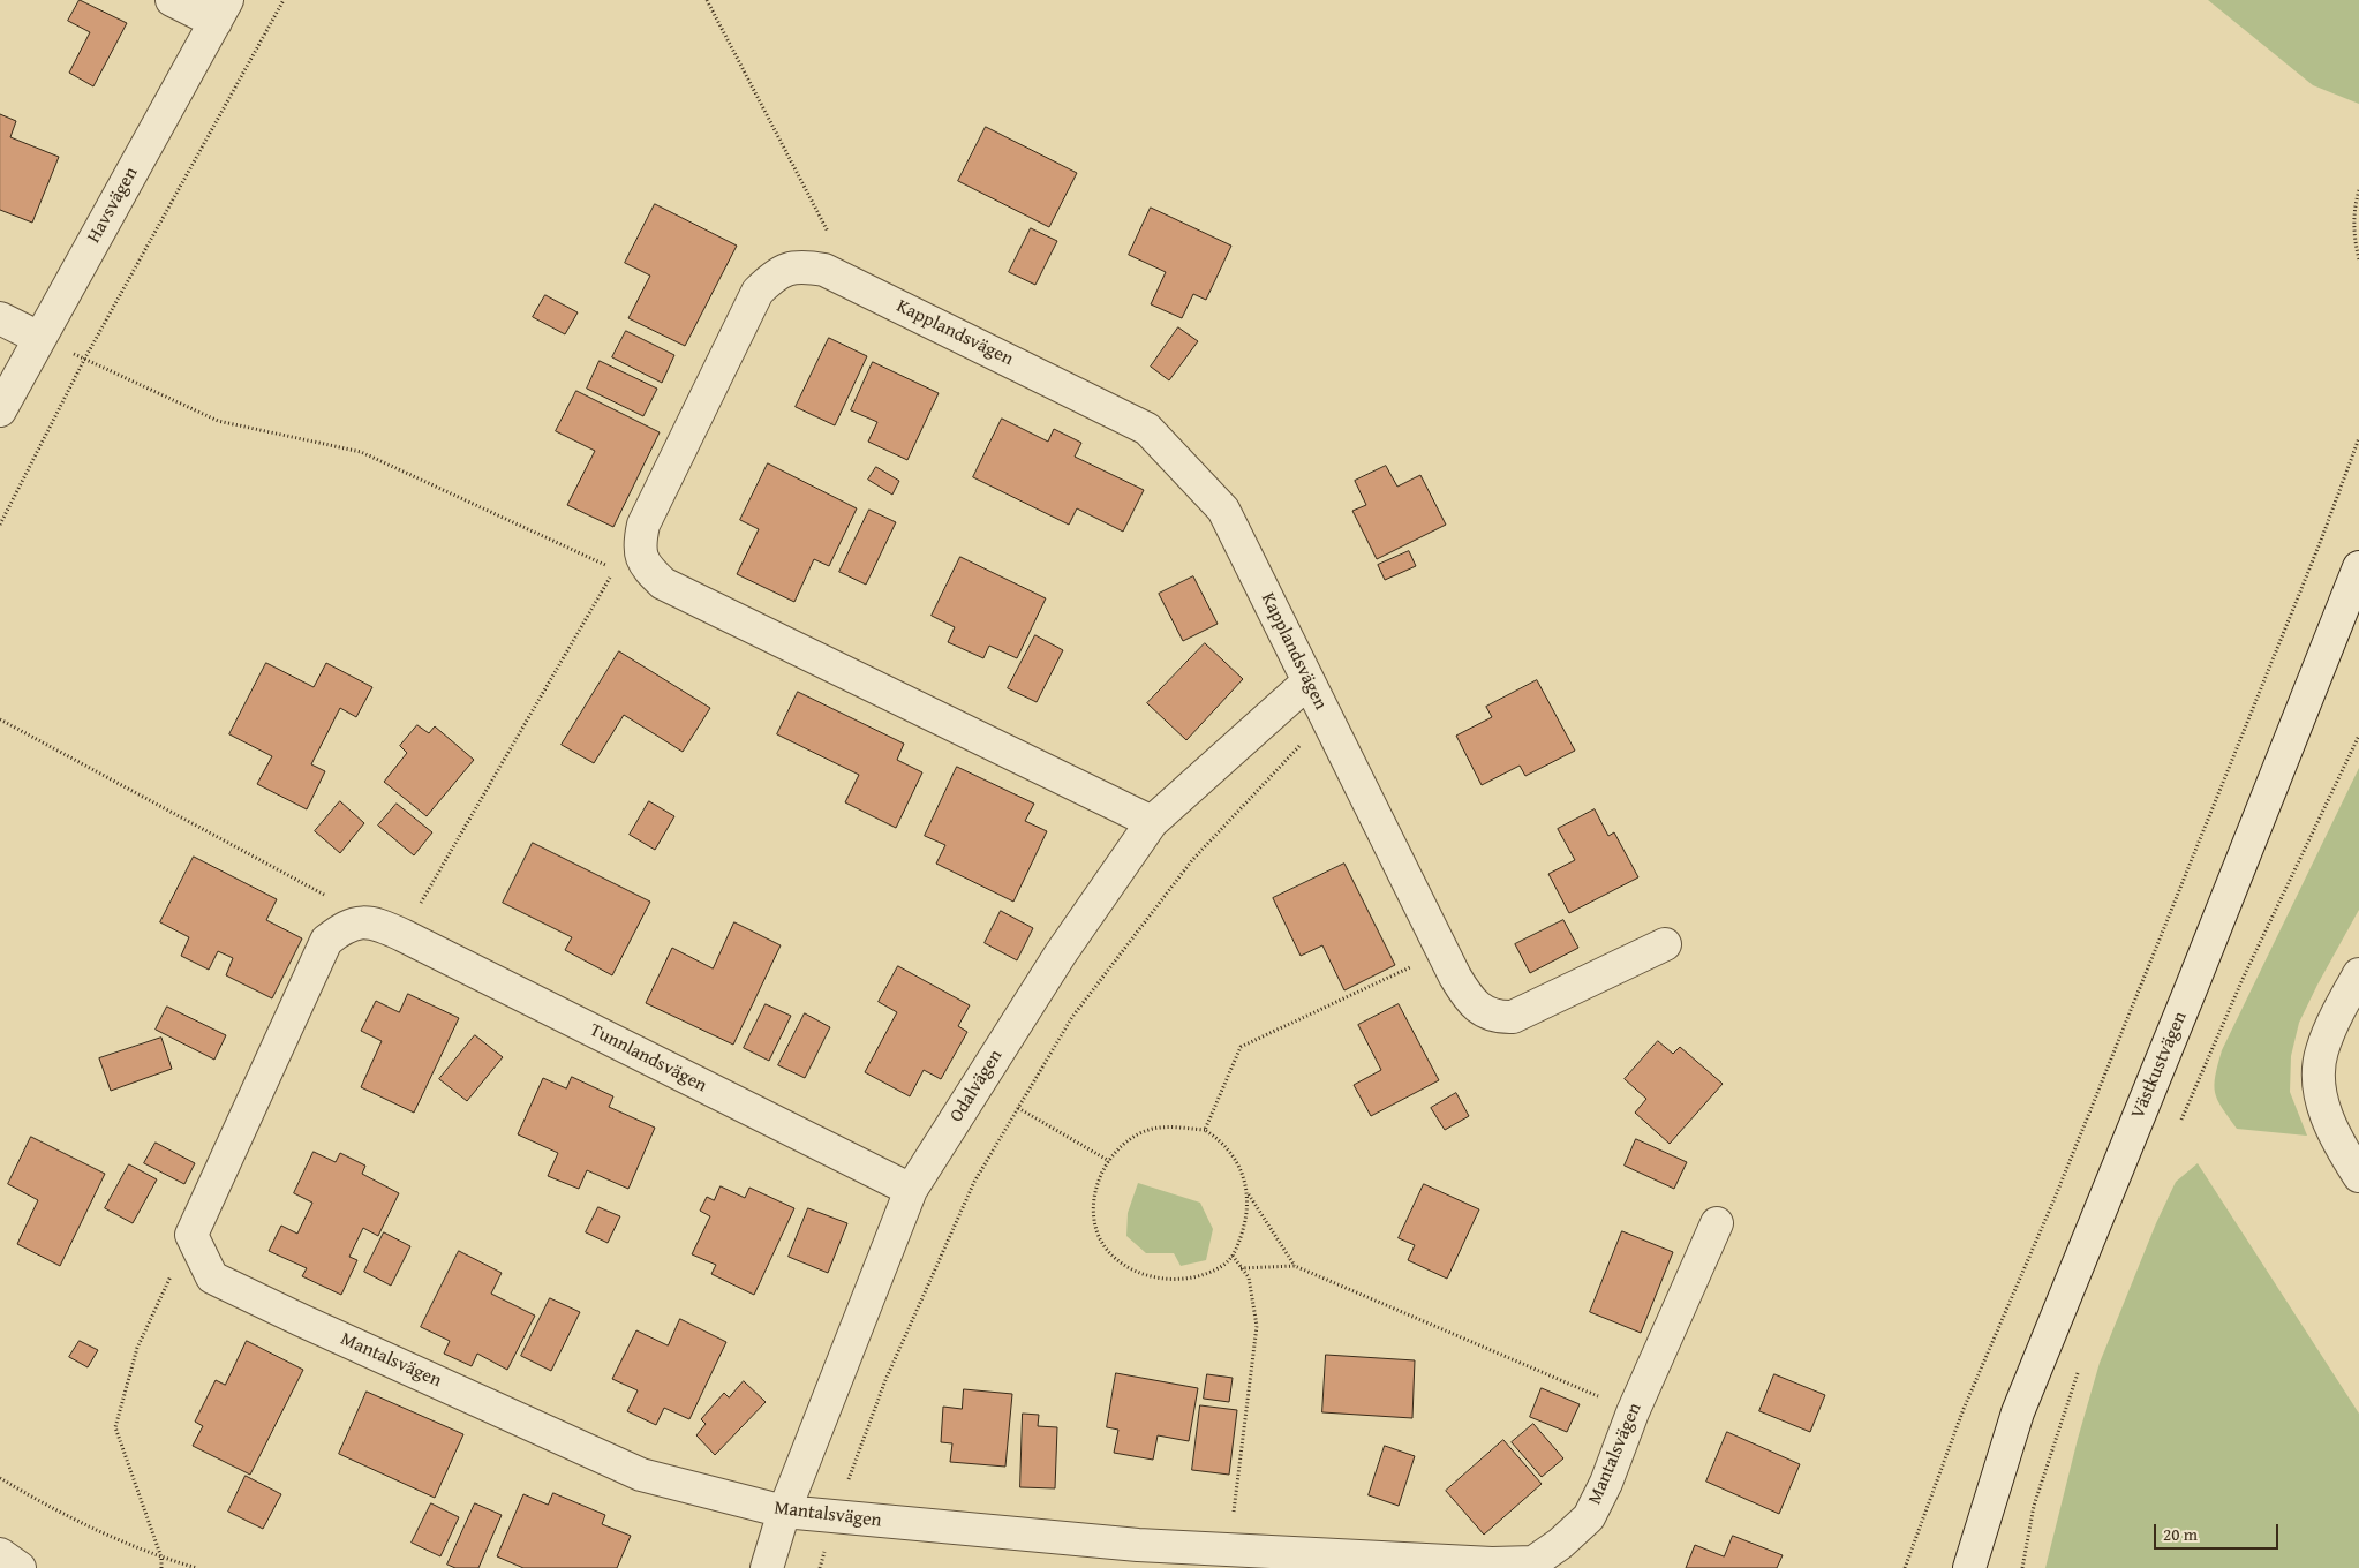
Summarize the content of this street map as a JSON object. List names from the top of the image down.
{
  "streets": {
    "street": [
      "Havsvägen",
      "Kapplandsvägen",
      "Tunnlandsvägen",
      "Västkustvägen",
      "Odalvägen",
      "Mantalsvägen"
    ]
  },
  "crossings": [
    ["Kapplandsvägen", "Odalvägen"],
    ["Tunnlandsvägen", "Odalvägen"],
    ["Odalvägen", "Mantalsvägen"]
  ],
  "scale_bar": "20 m"
}
